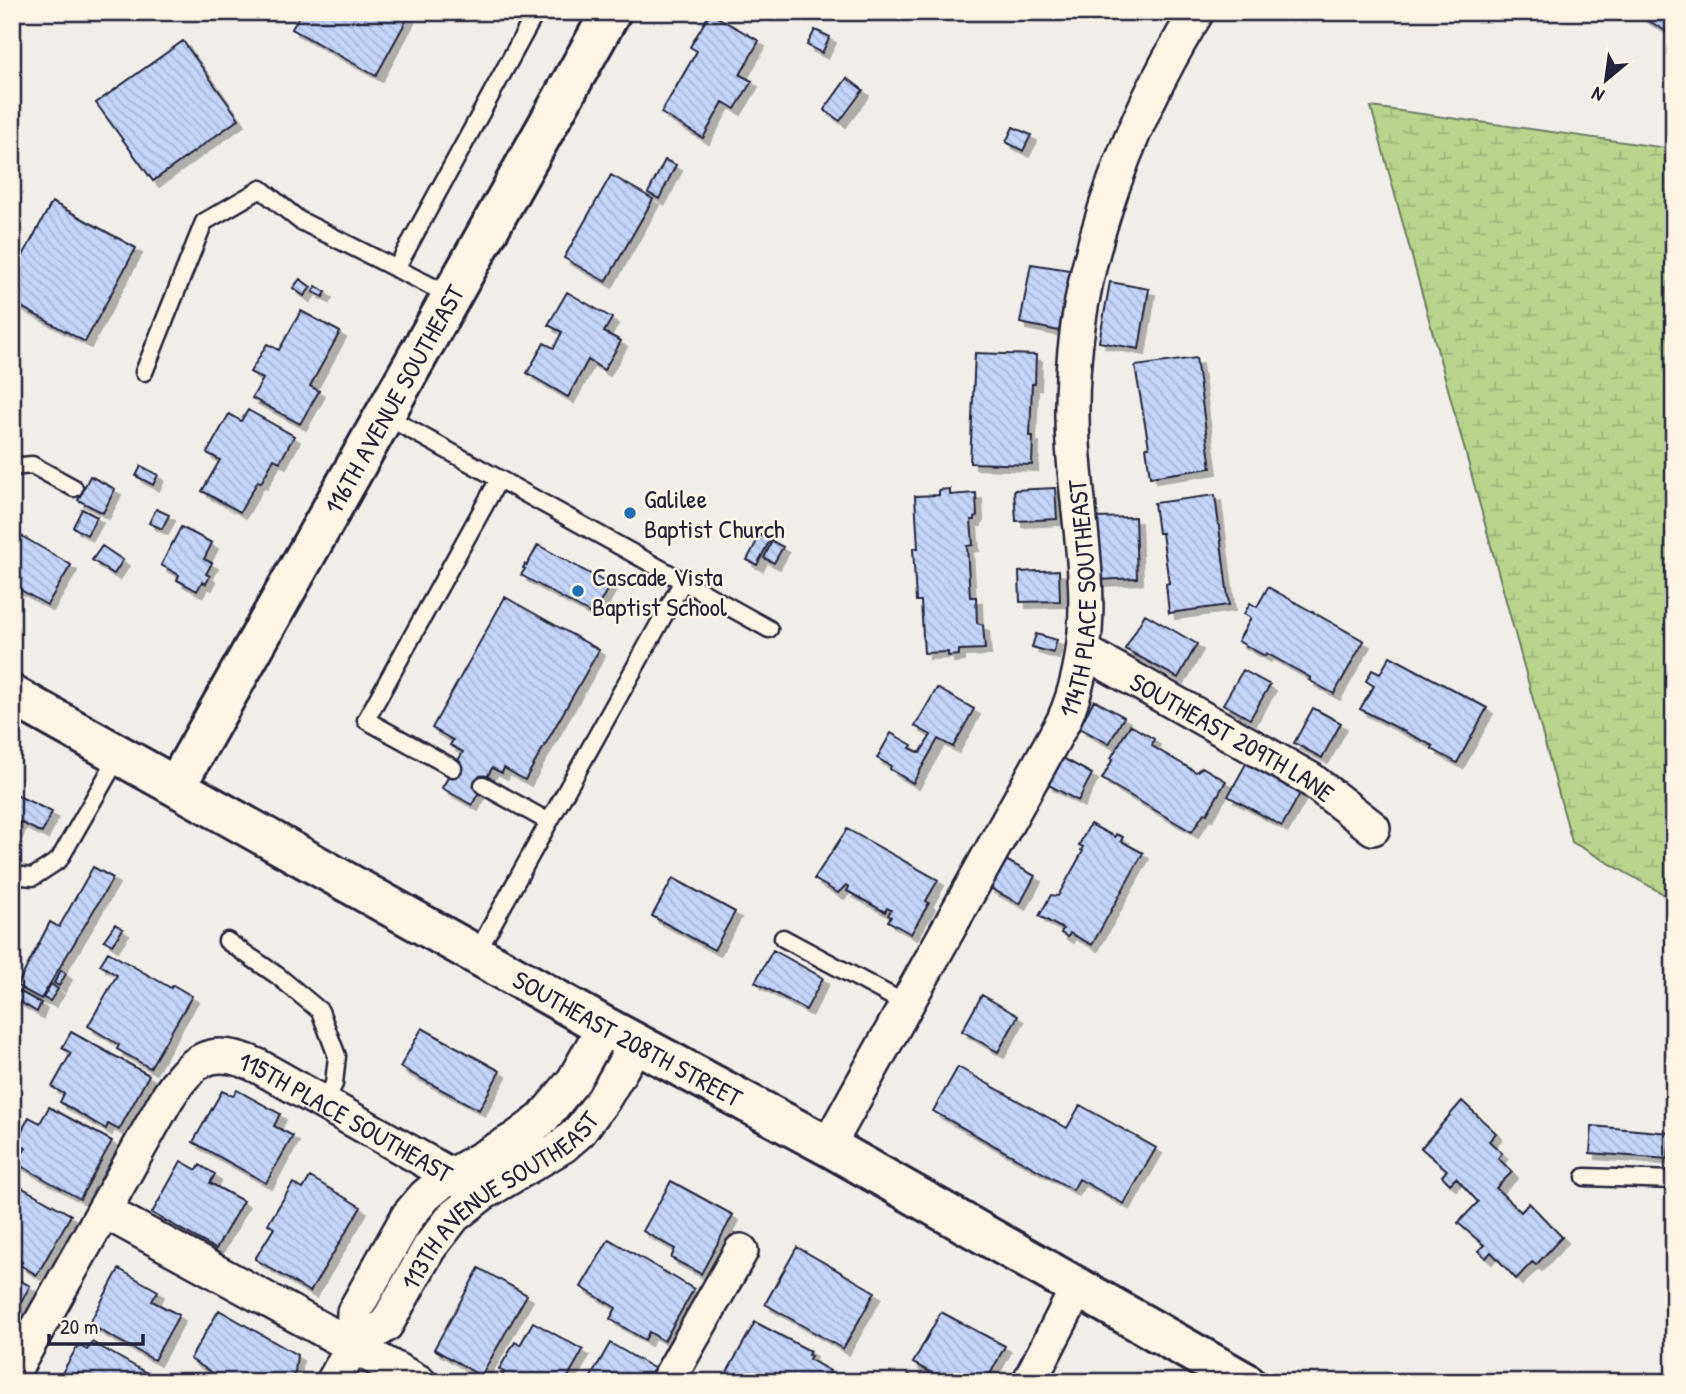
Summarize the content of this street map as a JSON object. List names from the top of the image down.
{
  "streets": {
    "main road": ["116TH AVENUE SOUTHEAST", "SOUTHEAST 208TH STREET"],
    "street": [
      "114TH PLACE SOUTHEAST",
      "SOUTHEAST 209TH LANE",
      "115TH PLACE SOUTHEAST",
      "113TH AVENUE SOUTHEAST"
    ]
  },
  "crossings": [
    ["116TH AVENUE SOUTHEAST", "SOUTHEAST 208TH STREET"],
    ["114TH PLACE SOUTHEAST", "SOUTHEAST 209TH LANE"],
    ["114TH PLACE SOUTHEAST", "SOUTHEAST 208TH STREET"],
    ["SOUTHEAST 208TH STREET", "113TH AVENUE SOUTHEAST"],
    ["115TH PLACE SOUTHEAST", "113TH AVENUE SOUTHEAST"]
  ],
  "places": ["Galilee Baptist Church", "Cascade Vista Baptist School"],
  "scale_bar": "20 m",
  "north": "bottom left"
}
